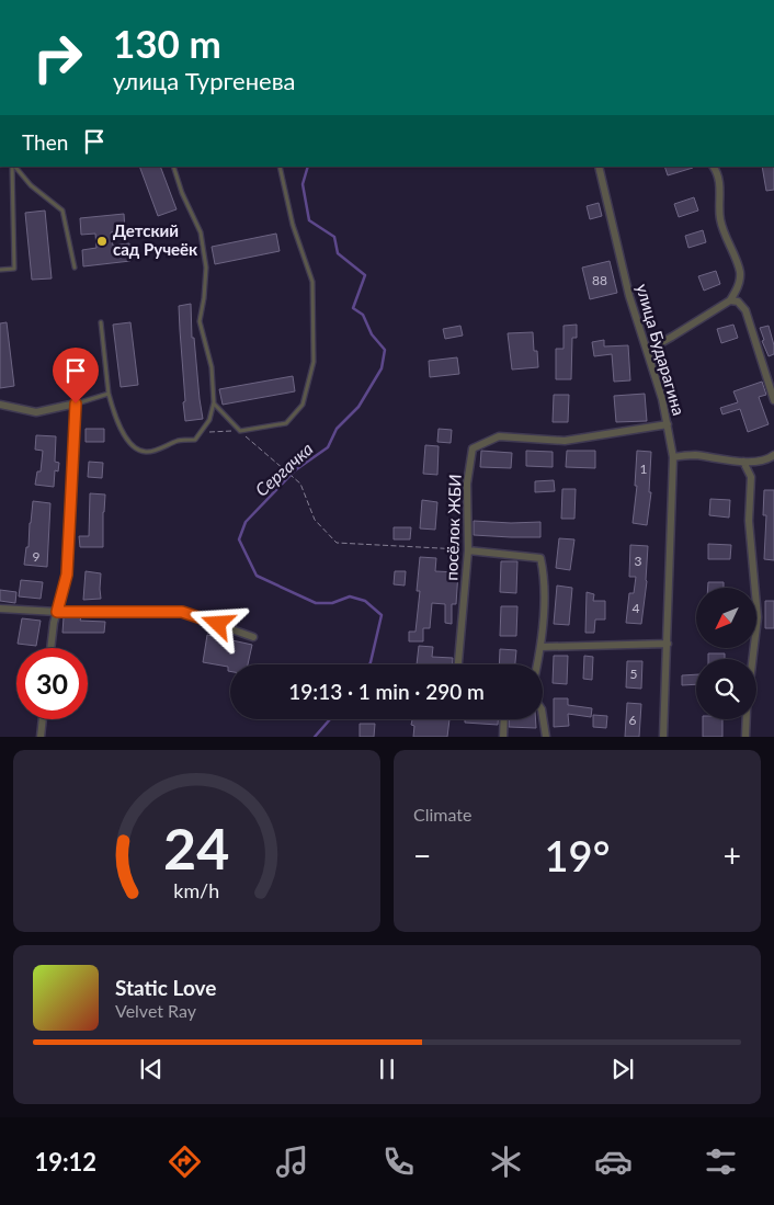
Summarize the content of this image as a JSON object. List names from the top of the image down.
{
  "streets": {
    "street": ["улица Бударагина", "посёлок ЖБИ"]
  },
  "crossings": [
    ["улица Бударагина", "посёлок ЖБИ"]
  ],
  "water": ["Сергачка"],
  "places": ["Детский сад Ручеёк"],
  "house_numbers": [
    "88",
    "1",
    "9",
    "3",
    "4",
    "5",
    "6"
  ],
  "north": "bottom left",
  "page": {
    "turn": ["130 m", "улица Тургенева"],
    "then": "Then",
    "limit": "30",
    "trip": "19:13 · 1 min · 290 m",
    "tile": "Climate",
    "heat": ["−", "19°", "+"],
    "song": ["Static Love", "Velvet Ray"],
    "tabs": "19:12",
    "gauge": ["24", "km/h"]
  }
}
